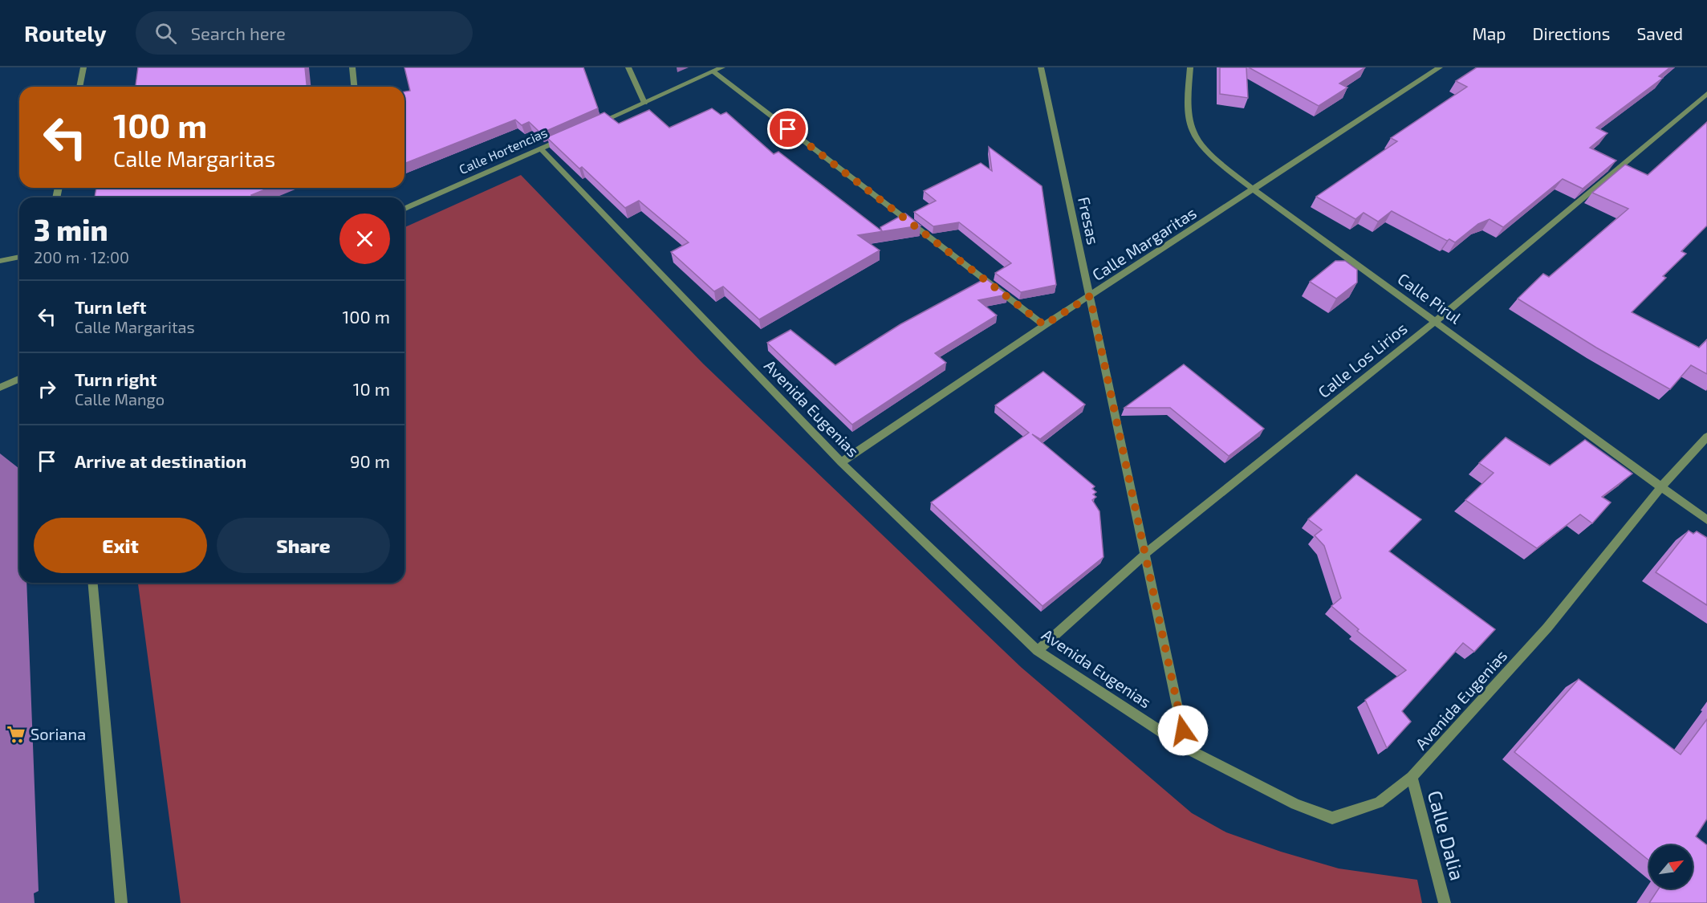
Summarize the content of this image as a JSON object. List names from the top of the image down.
{
  "streets": {
    "street": [
      "Calle Hortencias",
      "Fresas",
      "Calle Margaritas",
      "Calle Pirul",
      "Calle Los Lirios",
      "Avenida Eugenias",
      "Calle Dalia"
    ]
  },
  "crossings": [
    ["Calle Hortencias", "Avenida Eugenias"],
    ["Fresas", "Calle Margaritas"],
    ["Fresas", "Calle Los Lirios"],
    ["Fresas", "Avenida Eugenias"],
    ["Calle Margaritas", "Calle Pirul"],
    ["Calle Margaritas", "Avenida Eugenias"],
    ["Calle Pirul", "Calle Los Lirios"],
    ["Calle Pirul", "Avenida Eugenias"],
    ["Calle Los Lirios", "Avenida Eugenias"],
    ["Avenida Eugenias", "Calle Dalia"]
  ],
  "places": {
    "supermarket": ["Soriana"]
  },
  "north": "top right",
  "page": {
    "header": "Routely",
    "search": "Search here",
    "nav": ["Map", "Directions", "Saved"],
    "turn": ["100 m", "Calle Margaritas"],
    "heading": ["3 min", "200 m · 12:00"],
    "list": [
      {
        "name": "Turn left",
        "note": "Calle Margaritas",
        "value": "100 m"
      },
      {
        "name": "Turn right",
        "note": "Calle Mango",
        "value": "10 m"
      },
      {
        "name": "Arrive at destination",
        "value": "90 m"
      }
    ],
    "buttons": ["Exit", "Share"]
  }
}
